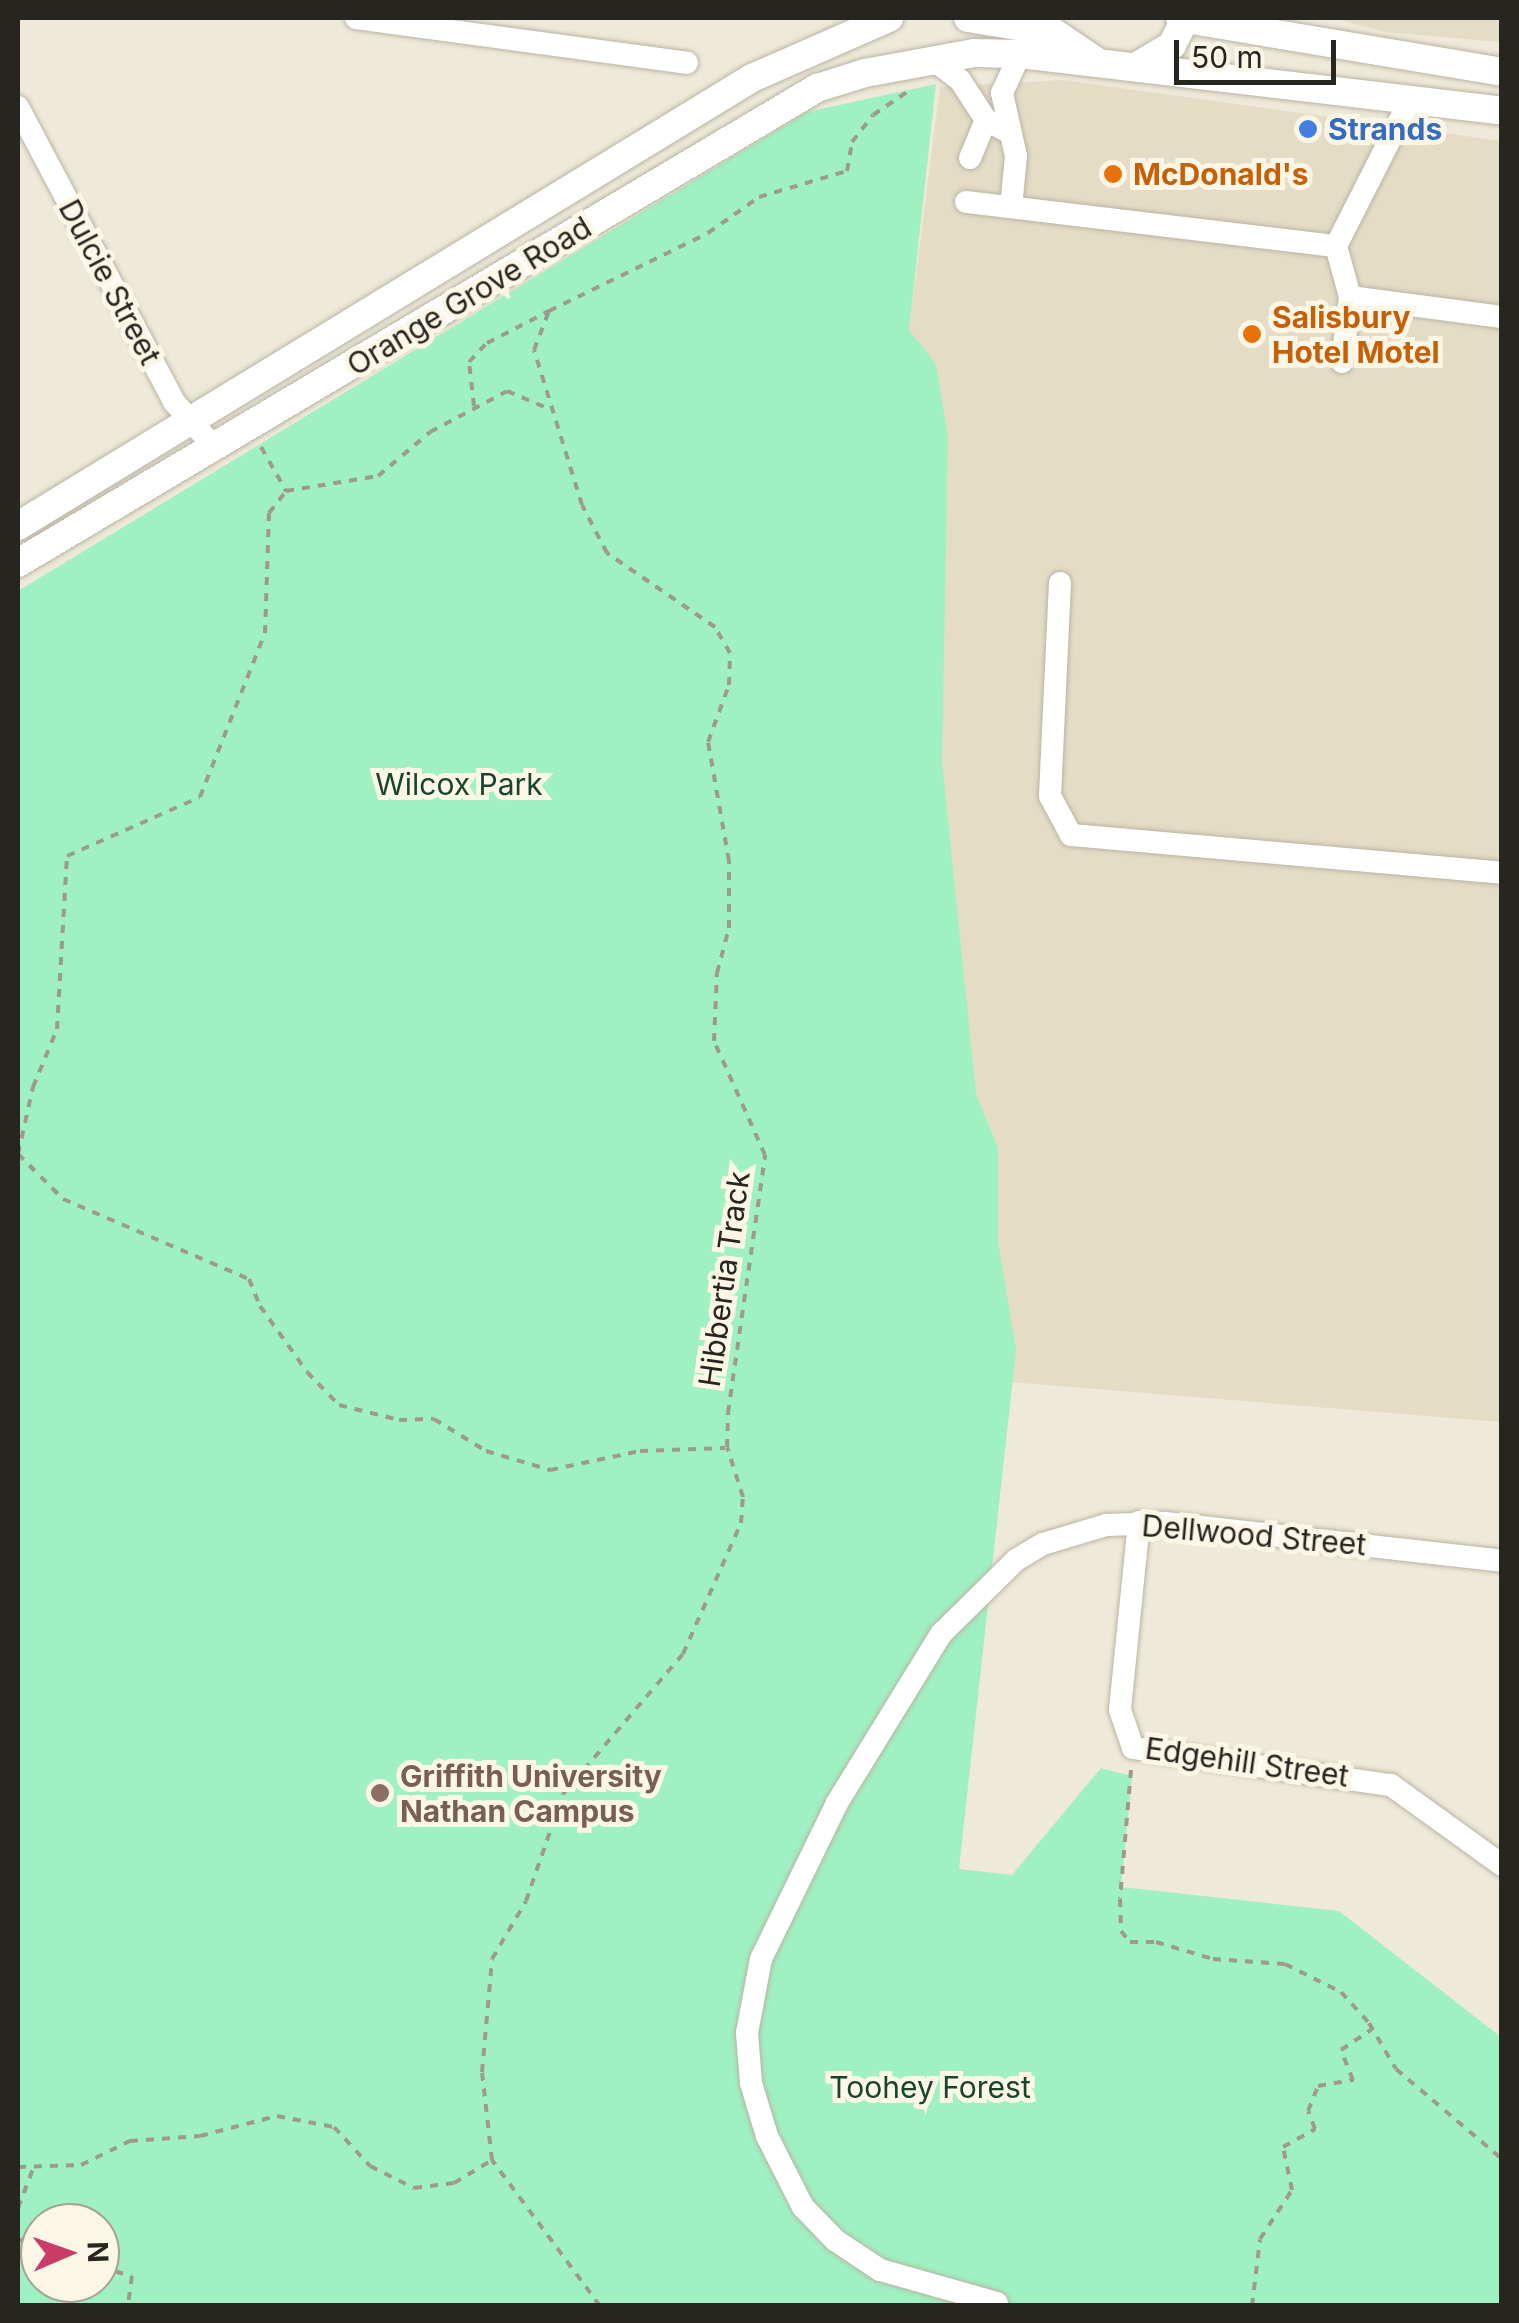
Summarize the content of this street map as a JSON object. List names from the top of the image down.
{
  "streets": {
    "main road": ["Orange Grove Road"],
    "street": ["Dulcie Street", "Dellwood Street", "Edgehill Street"],
    "path": ["Hibbertia Track"]
  },
  "crossings": [
    ["Dulcie Street", "Orange Grove Road"],
    ["Dellwood Street", "Edgehill Street"]
  ],
  "parks": ["Wilcox Park", "Toohey Forest"],
  "places": [
    "Strands",
    "McDonald's",
    "Salisbury Hotel Motel",
    "Griffith University Nathan Campus"
  ],
  "scale_bar": "50 m",
  "north": "right"
}
